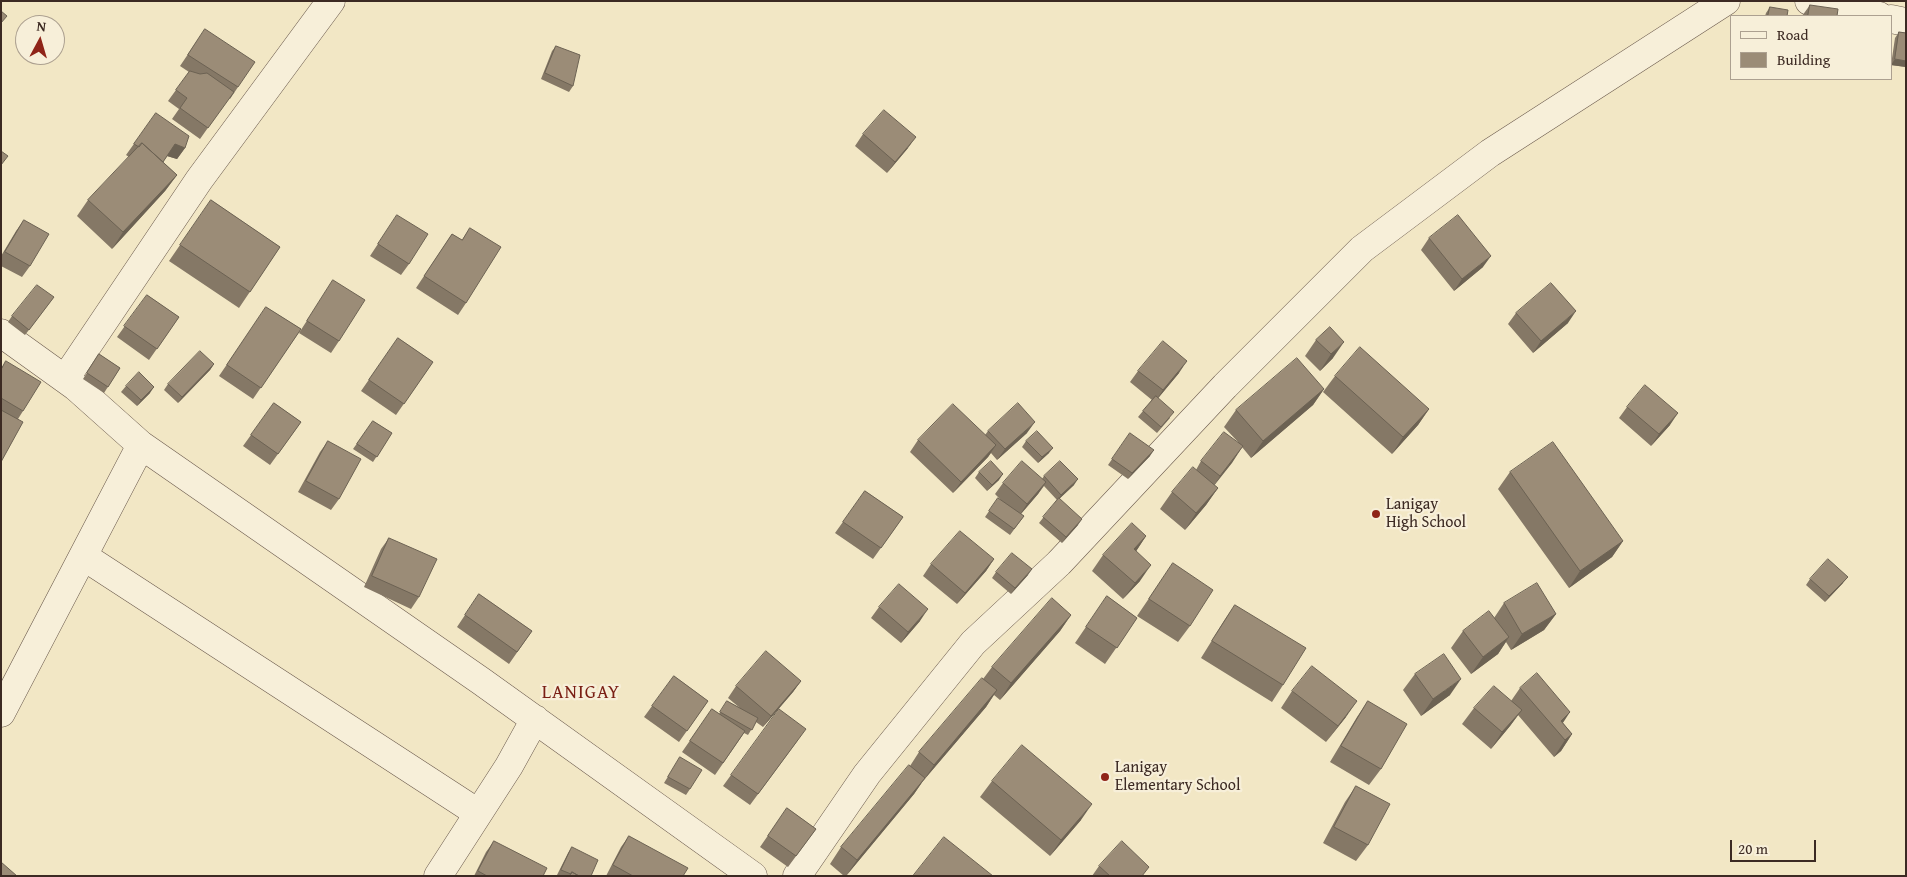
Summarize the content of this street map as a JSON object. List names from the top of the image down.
{
  "districts": ["LANIGAY"],
  "places": ["Lanigay High School", "Lanigay Elementary School"],
  "legend": ["Road", "Building"],
  "scale_bar": "20 m",
  "north": "top"
}
